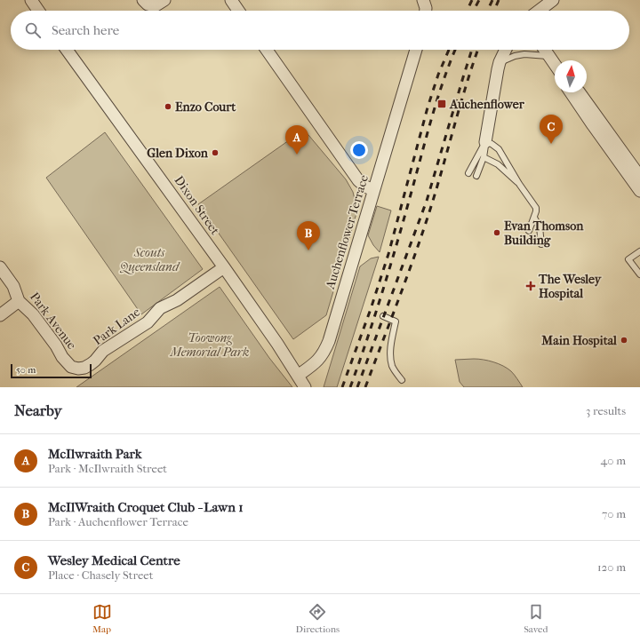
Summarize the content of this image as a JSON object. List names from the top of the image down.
{
  "streets": {
    "street": [
      "Dixon Street",
      "Auchenflower Terrace",
      "Park Avenue",
      "Park Lane"
    ]
  },
  "crossings": [
    ["Dixon Street", "Auchenflower Terrace"],
    ["Dixon Street", "Park Lane"],
    ["Park Avenue", "Park Lane"]
  ],
  "parks": ["Scouts Queensland", "Toowong Memorial Park"],
  "places": {
    "transit": ["Auchenflower"],
    "other": [
      "Enzo Court",
      "Glen Dixon",
      "Evan Thomson Building",
      "Main Hospital"
    ],
    "health": ["The Wesley Hospital"]
  },
  "scale_bar": "50 m",
  "north": "top",
  "page": {
    "search": "Search here",
    "pins": ["C", "A", "B"],
    "scale": "50 m",
    "heading": ["Nearby", "3 results"],
    "list": [
      {
        "mark": "A",
        "name": "McIlwraith Park",
        "note": "Park · McIlwraith Street",
        "value": "40 m"
      },
      {
        "mark": "B",
        "name": "McIlWraith Croquet Club - Lawn 1",
        "note": "Park · Auchenflower Terrace",
        "value": "70 m"
      },
      {
        "mark": "C",
        "name": "Wesley Medical Centre",
        "note": "Place · Chasely Street",
        "value": "120 m"
      }
    ],
    "nav": ["Map", "Directions", "Saved"]
  }
}
